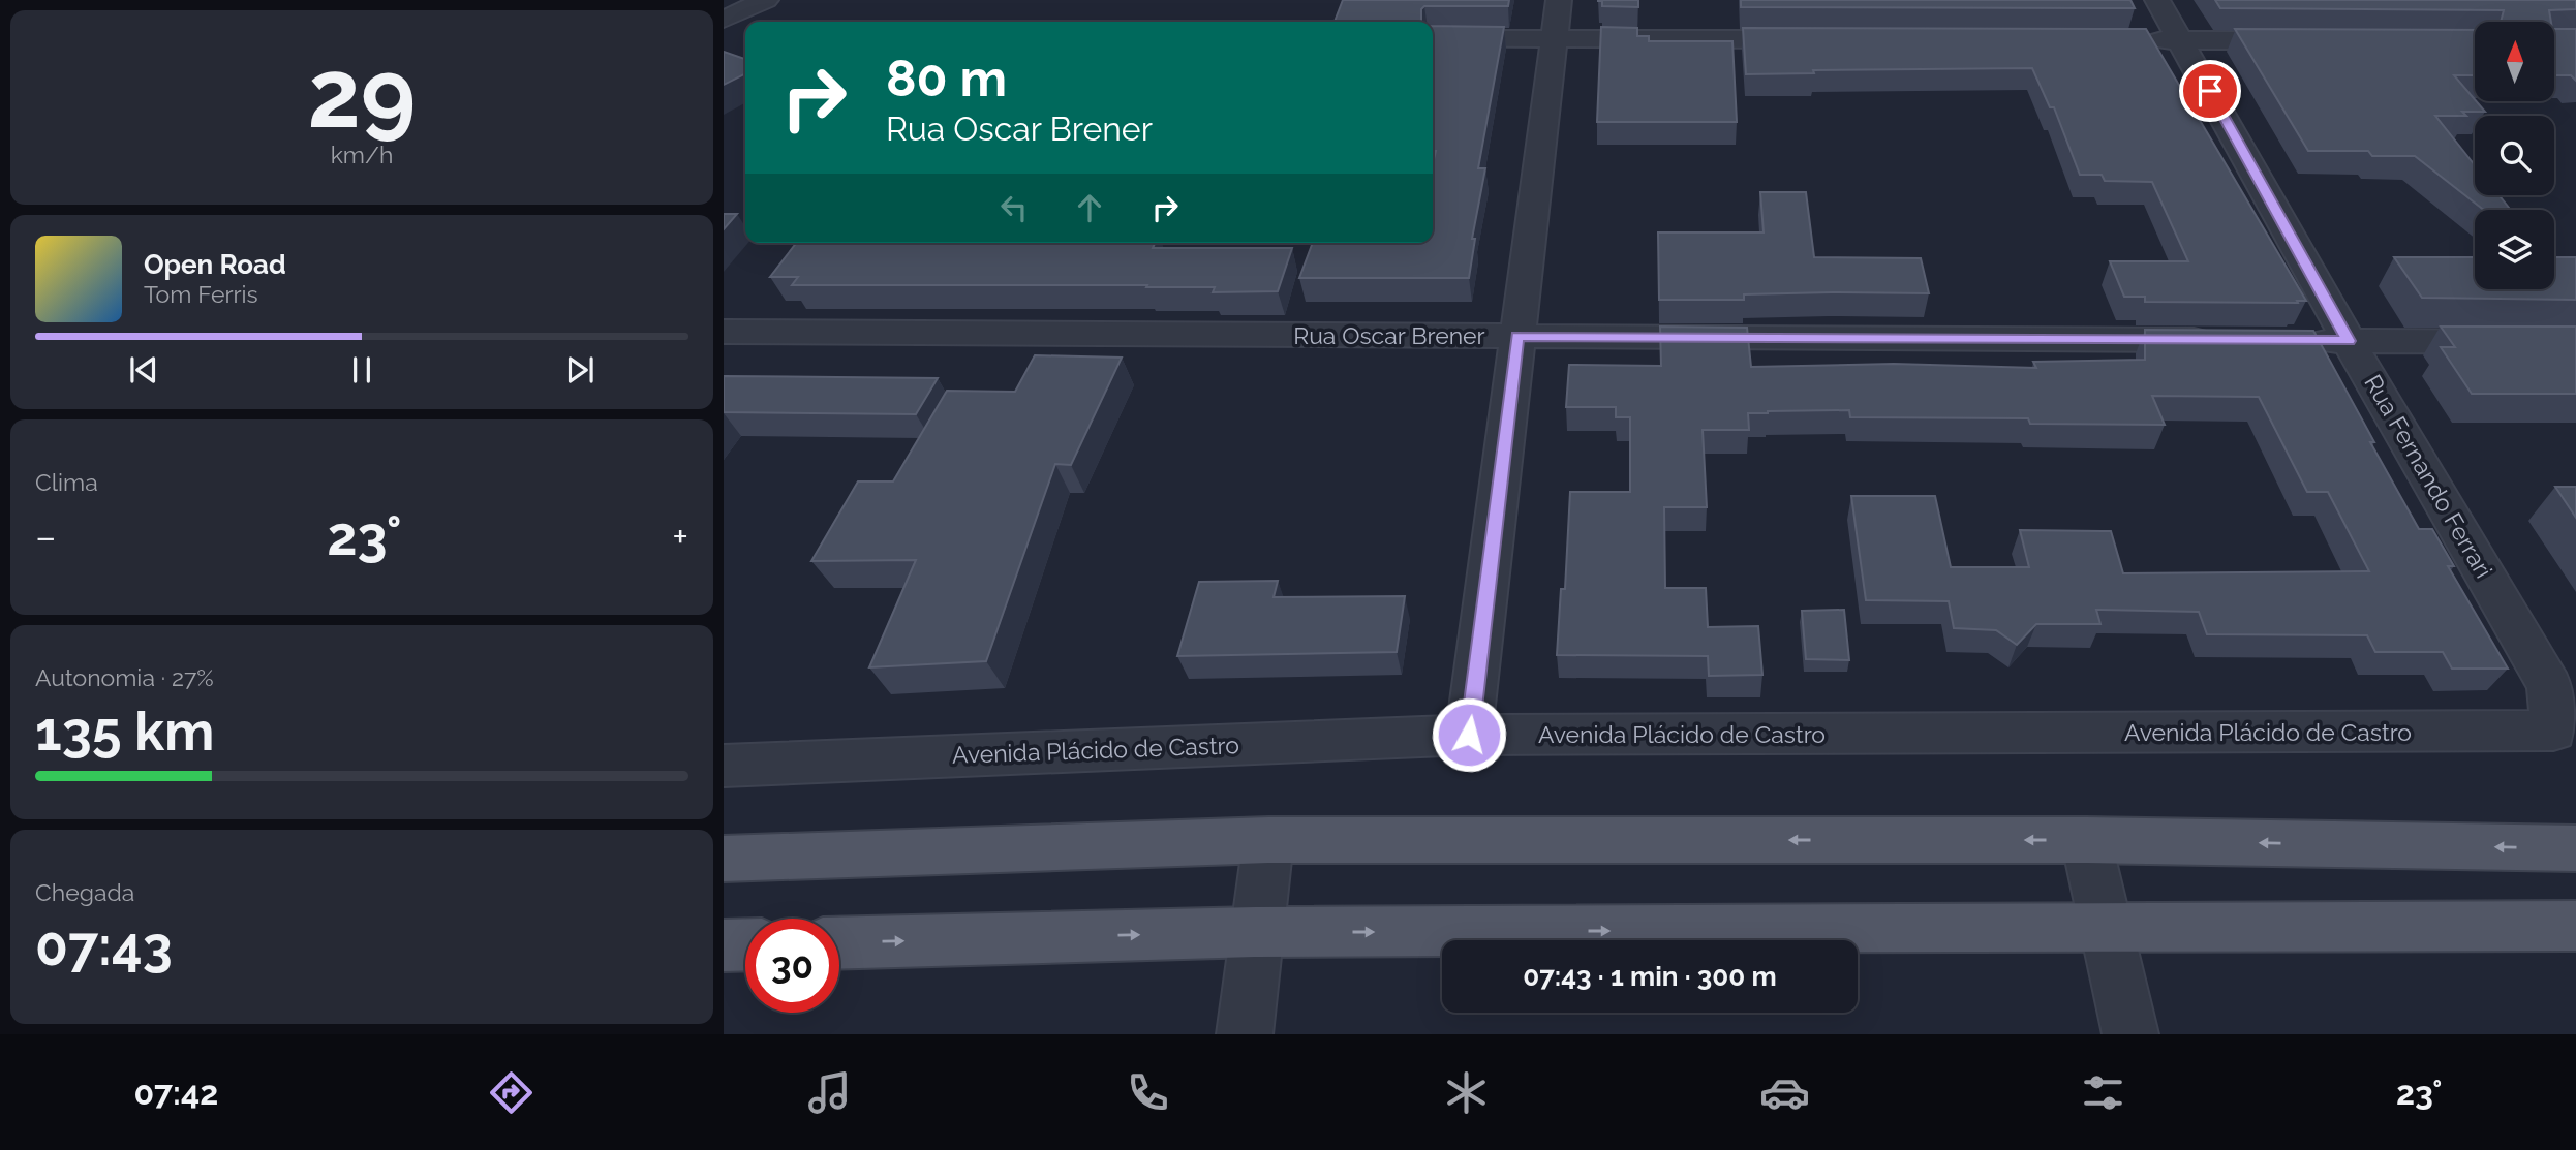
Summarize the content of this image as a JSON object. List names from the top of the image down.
{
  "streets": {
    "street": ["Rua Oscar Brener", "Rua Fernando Ferrari", "Avenida Plácido de Castro"]
  },
  "crossings": [
    ["Rua Fernando Ferrari", "Avenida Plácido de Castro"]
  ],
  "north": "top",
  "page": {
    "tile": [
      ["29", "km/h"],
      "Clima",
      ["Autonomia · 27%", "135 km"],
      ["Chegada", "07:43"]
    ],
    "turn": ["80 m", "Rua Oscar Brener"],
    "song": ["Open Road", "Tom Ferris"],
    "heat": ["−", "23°", "+"],
    "limit": "30",
    "trip": "07:43 · 1 min · 300 m",
    "tabs": ["07:42", "23°"]
  }
}
